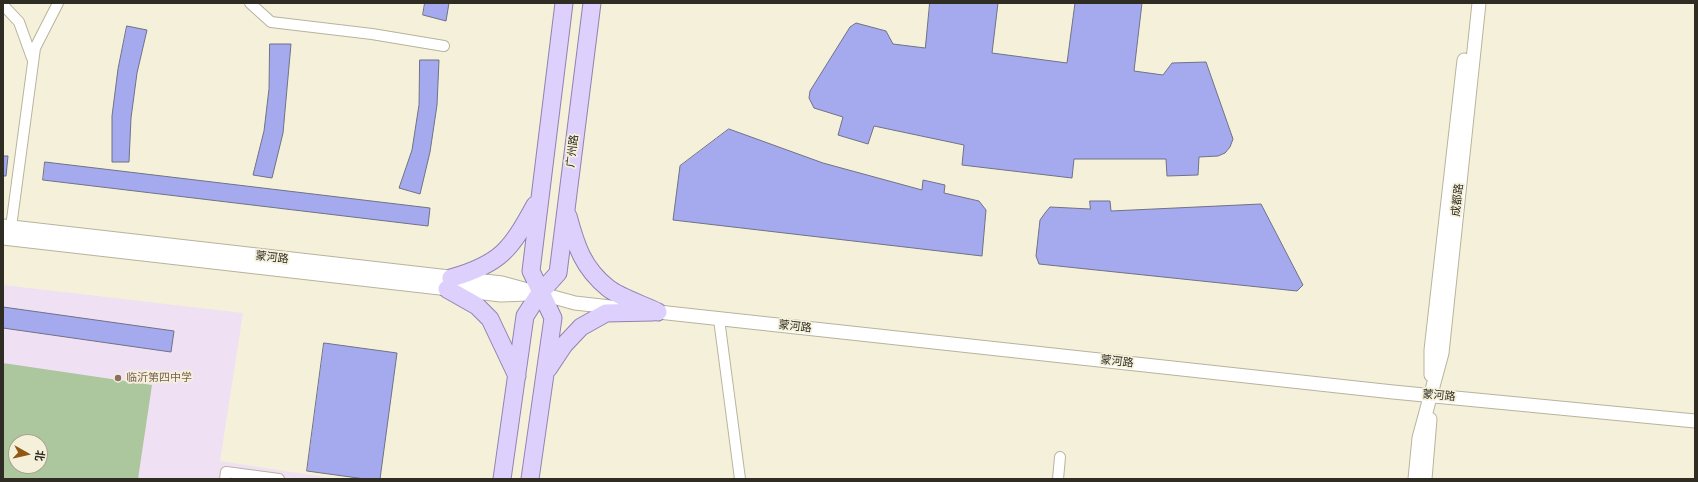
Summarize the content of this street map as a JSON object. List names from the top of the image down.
{
  "streets": {
    "main road": ["广州路"],
    "street": ["成都路", "蒙河路"]
  },
  "crossings": [
    ["广州路", "蒙河路"],
    ["成都路", "蒙河路"]
  ],
  "places": ["临沂第四中学"],
  "north": "right"
}
